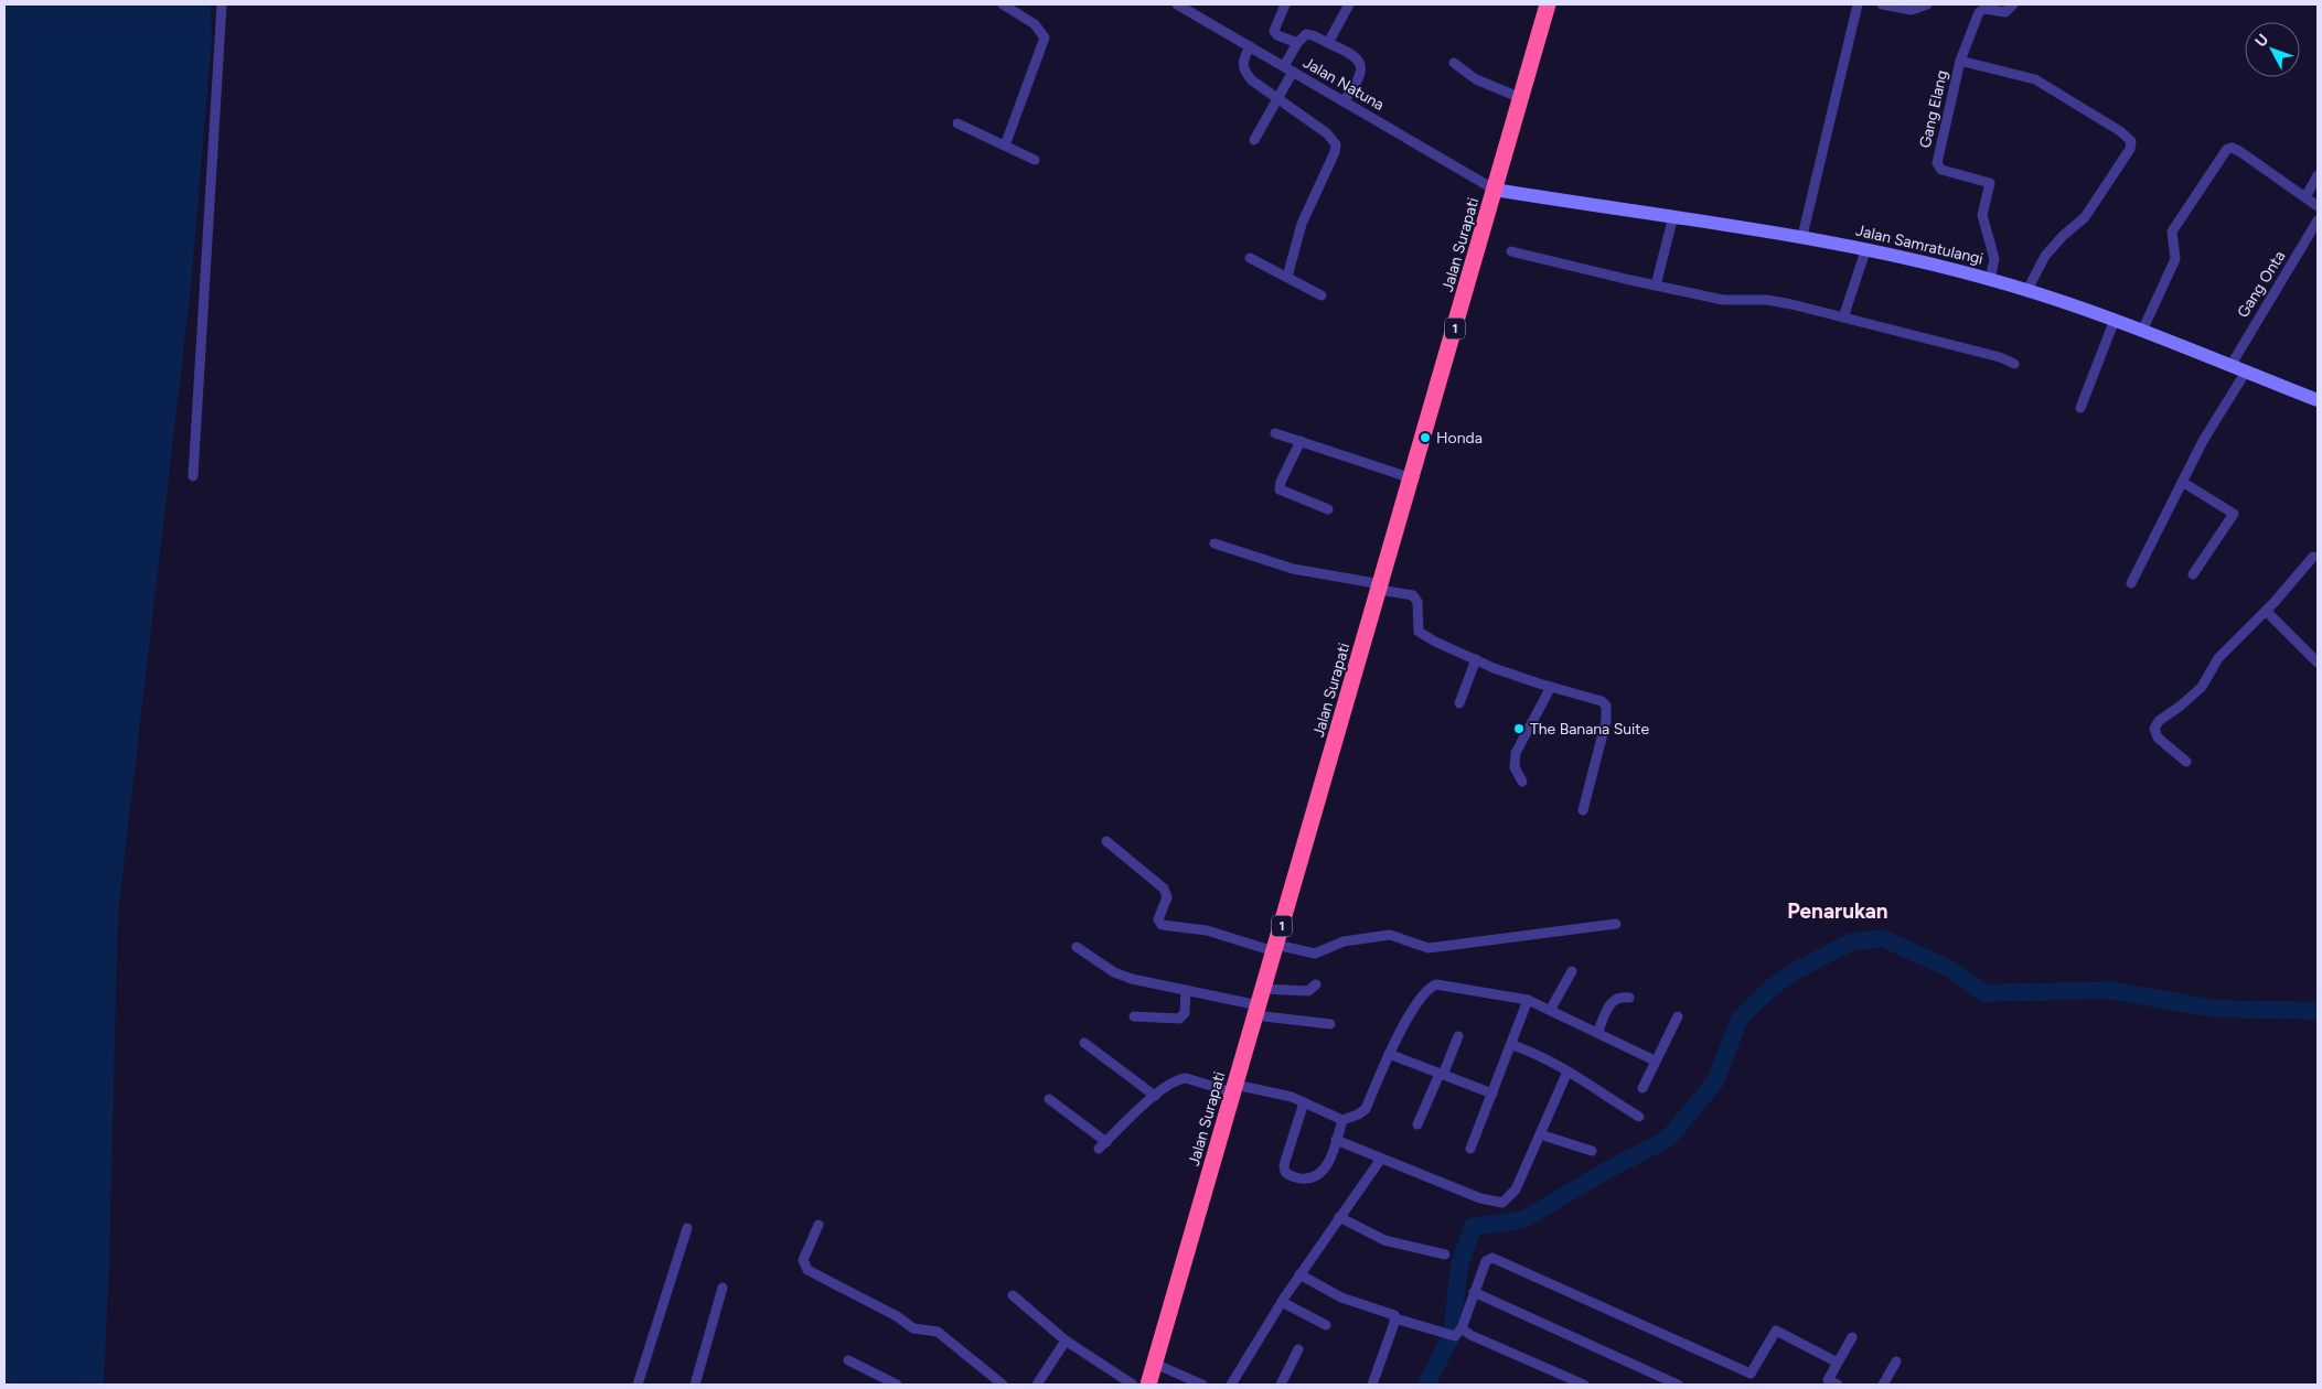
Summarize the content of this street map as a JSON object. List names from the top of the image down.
{
  "streets": {
    "highway": ["Jalan Surapati", "1"],
    "main road": ["Jalan Samratulangi"],
    "street": ["Jalan Natuna", "Gang Elang", "Gang Onta"]
  },
  "crossings": [
    ["Jalan Natuna", "Jalan Surapati"],
    ["Jalan Natuna", "Jalan Samratulangi"],
    ["Gang Elang", "Jalan Samratulangi"],
    ["Jalan Surapati", "Jalan Samratulangi"],
    ["Jalan Samratulangi", "Gang Onta"]
  ],
  "districts": ["Penarukan"],
  "places": ["Honda", "The Banana Suite"],
  "north": "top left"
}
